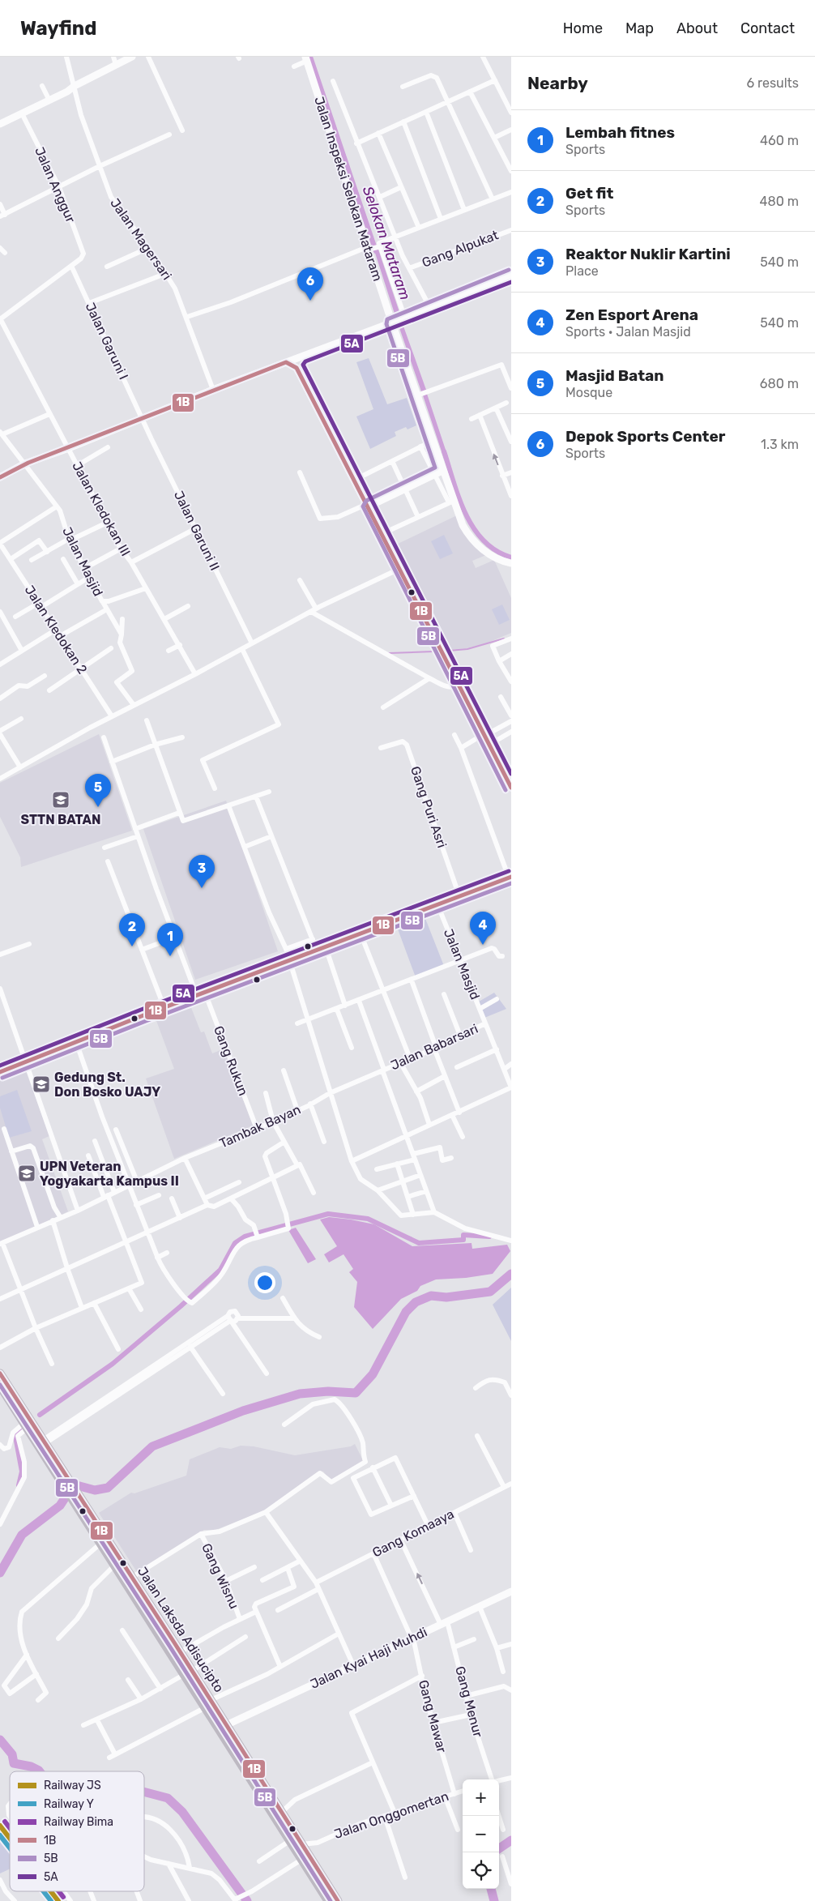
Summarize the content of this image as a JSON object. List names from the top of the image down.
{
  "streets": {
    "highway": ["Jalan Laksda Adisucipto"],
    "street": [
      "Jalan Anggur",
      "Jalan Inspeksi Selokan Mataram",
      "Jalan Magersari",
      "Gang Alpukat",
      "Jalan Garuni I",
      "Jalan Kledokan III",
      "Jalan Garuni II",
      "Jalan Masjid",
      "Jalan Kledokan 2",
      "Gang Puri Asri",
      "Jalan Babarsari",
      "Gang Rukun",
      "Tambak Bayan",
      "Gang Komaaya",
      "Gang Wisnu",
      "Jalan Kyai Haji Muhdi",
      "Gang Menur",
      "Gang Mawar",
      "Jalan Onggomertan"
    ]
  },
  "crossings": [
    ["Jalan Anggur", "Jalan Garuni I"],
    ["Jalan Garuni I", "Jalan Garuni II"],
    ["Jalan Kledokan III", "Jalan Masjid"],
    ["Jalan Masjid", "Jalan Babarsari"],
    ["Jalan Babarsari", "Tambak Bayan"],
    ["Gang Rukun", "Tambak Bayan"],
    ["Gang Komaaya", "Gang Menur"],
    ["Gang Komaaya", "Gang Mawar"],
    ["Jalan Laksda Adisucipto", "Jalan Kyai Haji Muhdi"],
    ["Jalan Kyai Haji Muhdi", "Gang Menur"],
    ["Jalan Kyai Haji Muhdi", "Gang Mawar"],
    ["Gang Mawar", "Jalan Onggomertan"]
  ],
  "one_way": ["Gang Menur"],
  "water": ["Selokan Mataram"],
  "places": {
    "school or university": ["STTN BATAN", "Gedung St. Don Bosko UAJY", "UPN Veteran Yogyakarta Kampus II"]
  },
  "lines": [
    "transit line 5B",
    "transit line 5A",
    "transit line 1B",
    "rail line Bima",
    "rail line JS",
    "rail line Y"
  ],
  "legend": [
    "Railway JS",
    "Railway Y",
    "Railway Bima",
    "1B",
    "5B",
    "5A"
  ],
  "page": {
    "header": "Wayfind",
    "nav": [
      "Home",
      "Map",
      "About",
      "Contact"
    ],
    "heading": ["Nearby", "6 results"],
    "list": [
      {
        "mark": "1",
        "name": "Lembah fitnes",
        "note": "Sports",
        "value": "460 m"
      },
      {
        "mark": "2",
        "name": "Get fit",
        "note": "Sports",
        "value": "480 m"
      },
      {
        "mark": "3",
        "name": "Reaktor Nuklir Kartini",
        "note": "Place",
        "value": "540 m"
      },
      {
        "mark": "4",
        "name": "Zen Esport Arena",
        "note": "Sports · Jalan Masjid",
        "value": "540 m"
      },
      {
        "mark": "5",
        "name": "Masjid Batan",
        "note": "Mosque",
        "value": "680 m"
      },
      {
        "mark": "6",
        "name": "Depok Sports Center",
        "note": "Sports",
        "value": "1.3 km"
      }
    ],
    "pins": [
      "6",
      "5",
      "3",
      "4",
      "2",
      "1"
    ],
    "map_buttons": ["+", "−"]
  }
}
